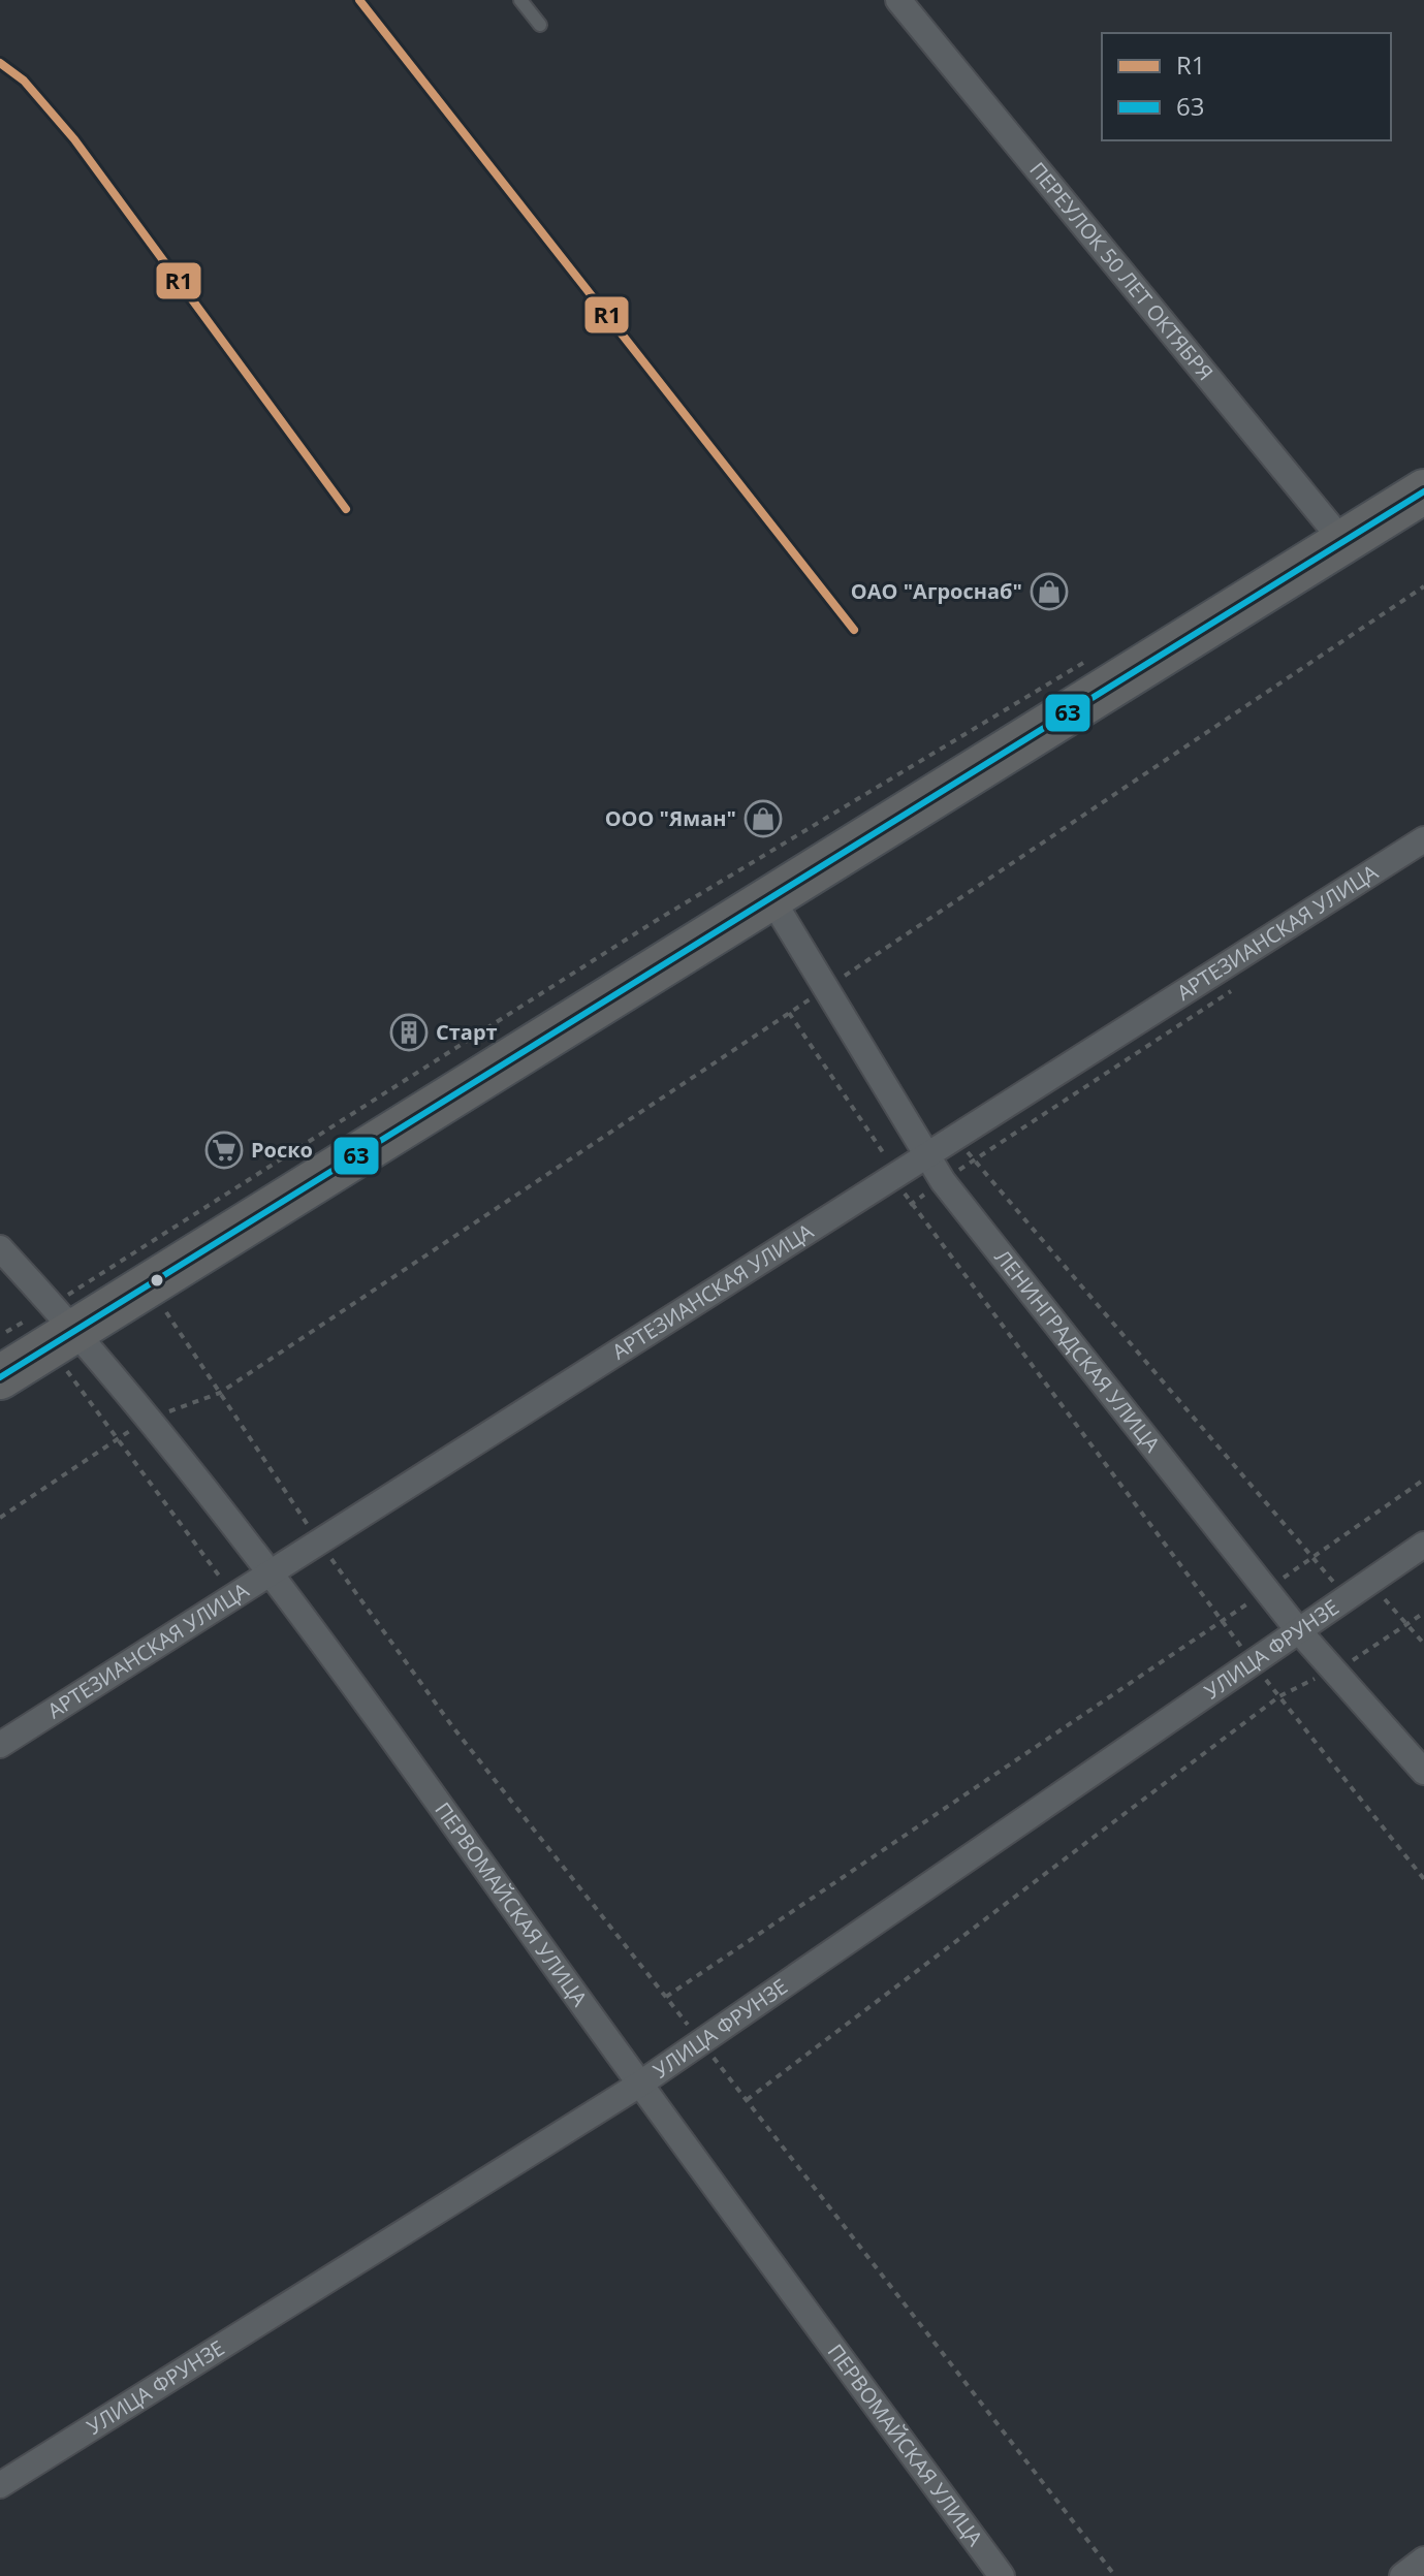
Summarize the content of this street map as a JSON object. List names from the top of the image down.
{
  "streets": {
    "street": [
      "ПЕРЕУЛОК 50 ЛЕТ ОКТЯБРЯ",
      "АРТЕЗИАНСКАЯ УЛИЦА",
      "ЛЕНИНГРАДСКАЯ УЛИЦА",
      "УЛИЦА ФРУНЗЕ",
      "ПЕРВОМАЙСКАЯ УЛИЦА"
    ]
  },
  "crossings": [
    ["АРТЕЗИАНСКАЯ УЛИЦА", "ЛЕНИНГРАДСКАЯ УЛИЦА"],
    ["АРТЕЗИАНСКАЯ УЛИЦА", "ПЕРВОМАЙСКАЯ УЛИЦА"],
    ["ЛЕНИНГРАДСКАЯ УЛИЦА", "УЛИЦА ФРУНЗЕ"],
    ["УЛИЦА ФРУНЗЕ", "ПЕРВОМАЙСКАЯ УЛИЦА"]
  ],
  "places": {
    "shop": ["ОАО \"Агроснаб\"", "ООО \"Яман\""],
    "building": ["Старт"],
    "supermarket": ["Роско"]
  },
  "lines": ["transit line R1", "transit line 63"],
  "legend": ["R1", "63"]
}
